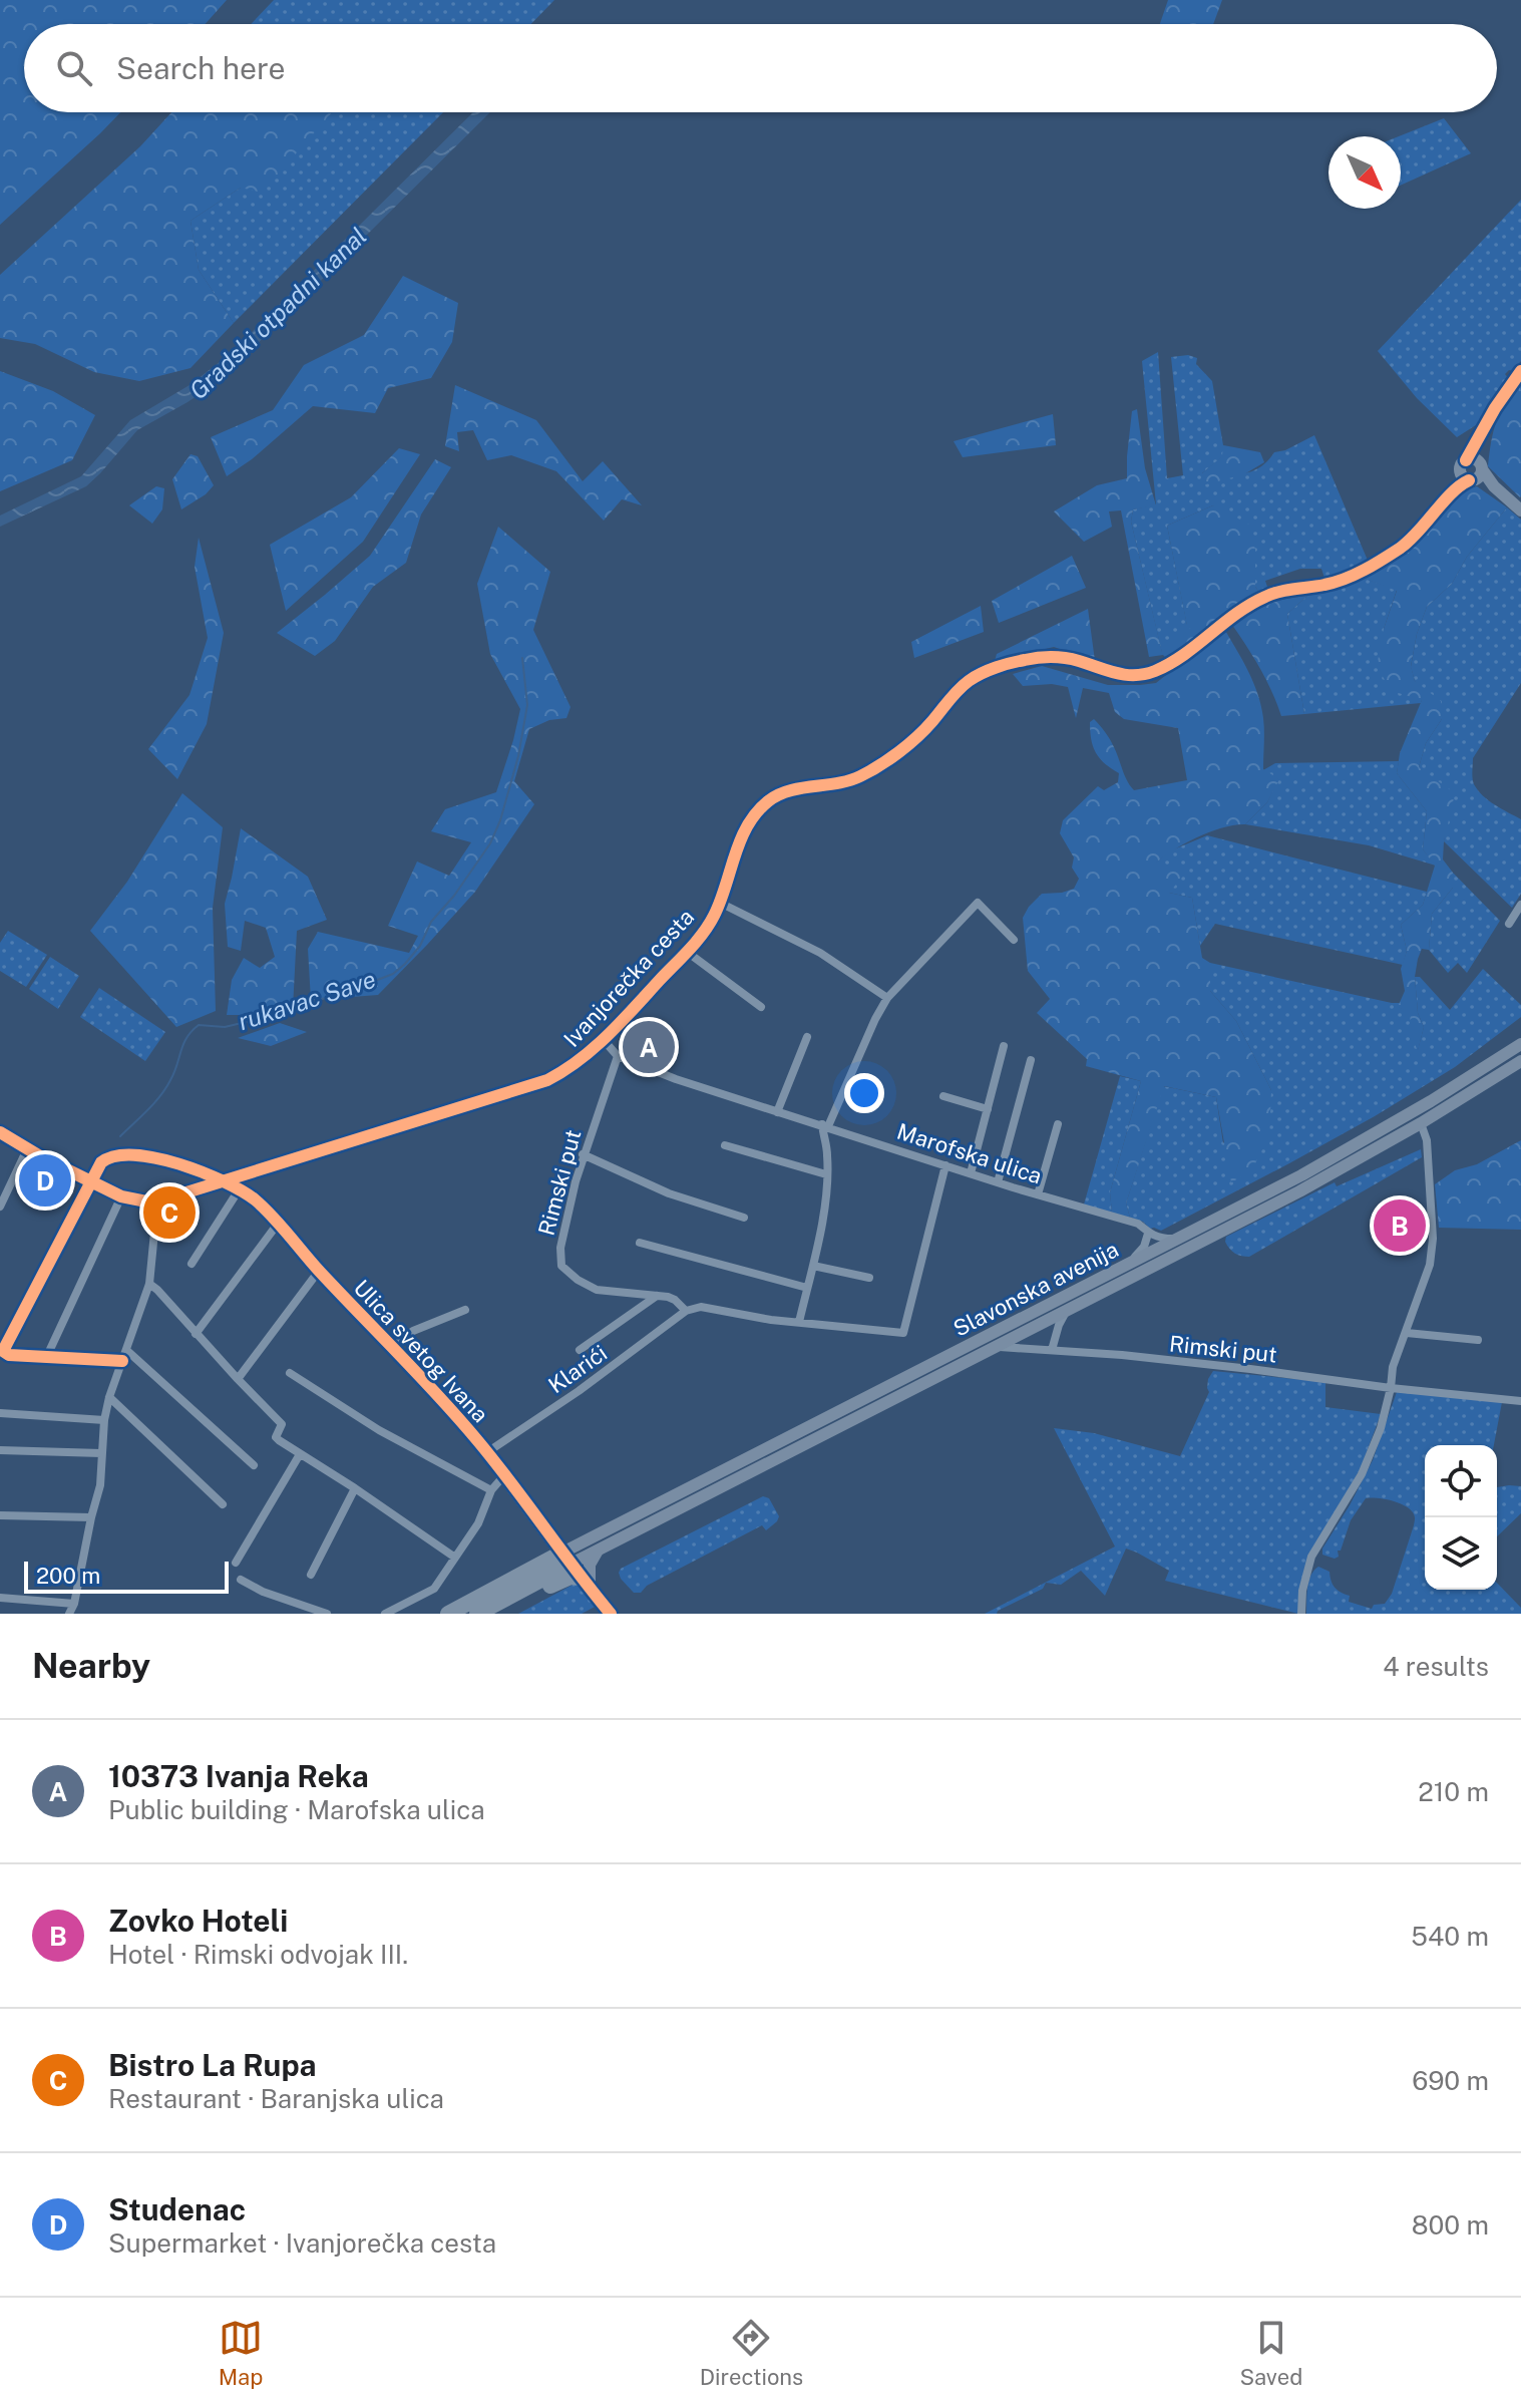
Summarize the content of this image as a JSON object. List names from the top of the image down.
{
  "streets": {
    "main road": ["Ivanjorečka cesta", "Slavonska avenija", "Ulica svetog Ivana"],
    "street": ["Marofska ulica", "Rimski put", "Klarići"]
  },
  "crossings": [
    ["Ivanjorečka cesta", "Marofska ulica"],
    ["Ivanjorečka cesta", "Ulica svetog Ivana"],
    ["Marofska ulica", "Rimski put"],
    ["Marofska ulica", "Slavonska avenija"],
    ["Rimski put", "Slavonska avenija"],
    ["Rimski put", "Klarići"],
    ["Slavonska avenija", "Ulica svetog Ivana"],
    ["Ulica svetog Ivana", "Klarići"]
  ],
  "water": ["Gradski otpadni kanal", "rukavac Save"],
  "scale_bar": "200 m",
  "north": "bottom right",
  "page": {
    "search": "Search here",
    "pins": [
      "A",
      "D",
      "C",
      "B"
    ],
    "scale": "200 m",
    "heading": ["Nearby", "4 results"],
    "list": [
      {
        "mark": "A",
        "name": "10373 Ivanja Reka",
        "note": "Public building · Marofska ulica",
        "value": "210 m"
      },
      {
        "mark": "B",
        "name": "Zovko Hoteli",
        "note": "Hotel · Rimski odvojak III.",
        "value": "540 m"
      },
      {
        "mark": "C",
        "name": "Bistro La Rupa",
        "note": "Restaurant · Baranjska ulica",
        "value": "690 m"
      },
      {
        "mark": "D",
        "name": "Studenac",
        "note": "Supermarket · Ivanjorečka cesta",
        "value": "800 m"
      }
    ],
    "nav": ["Map", "Directions", "Saved"]
  }
}
